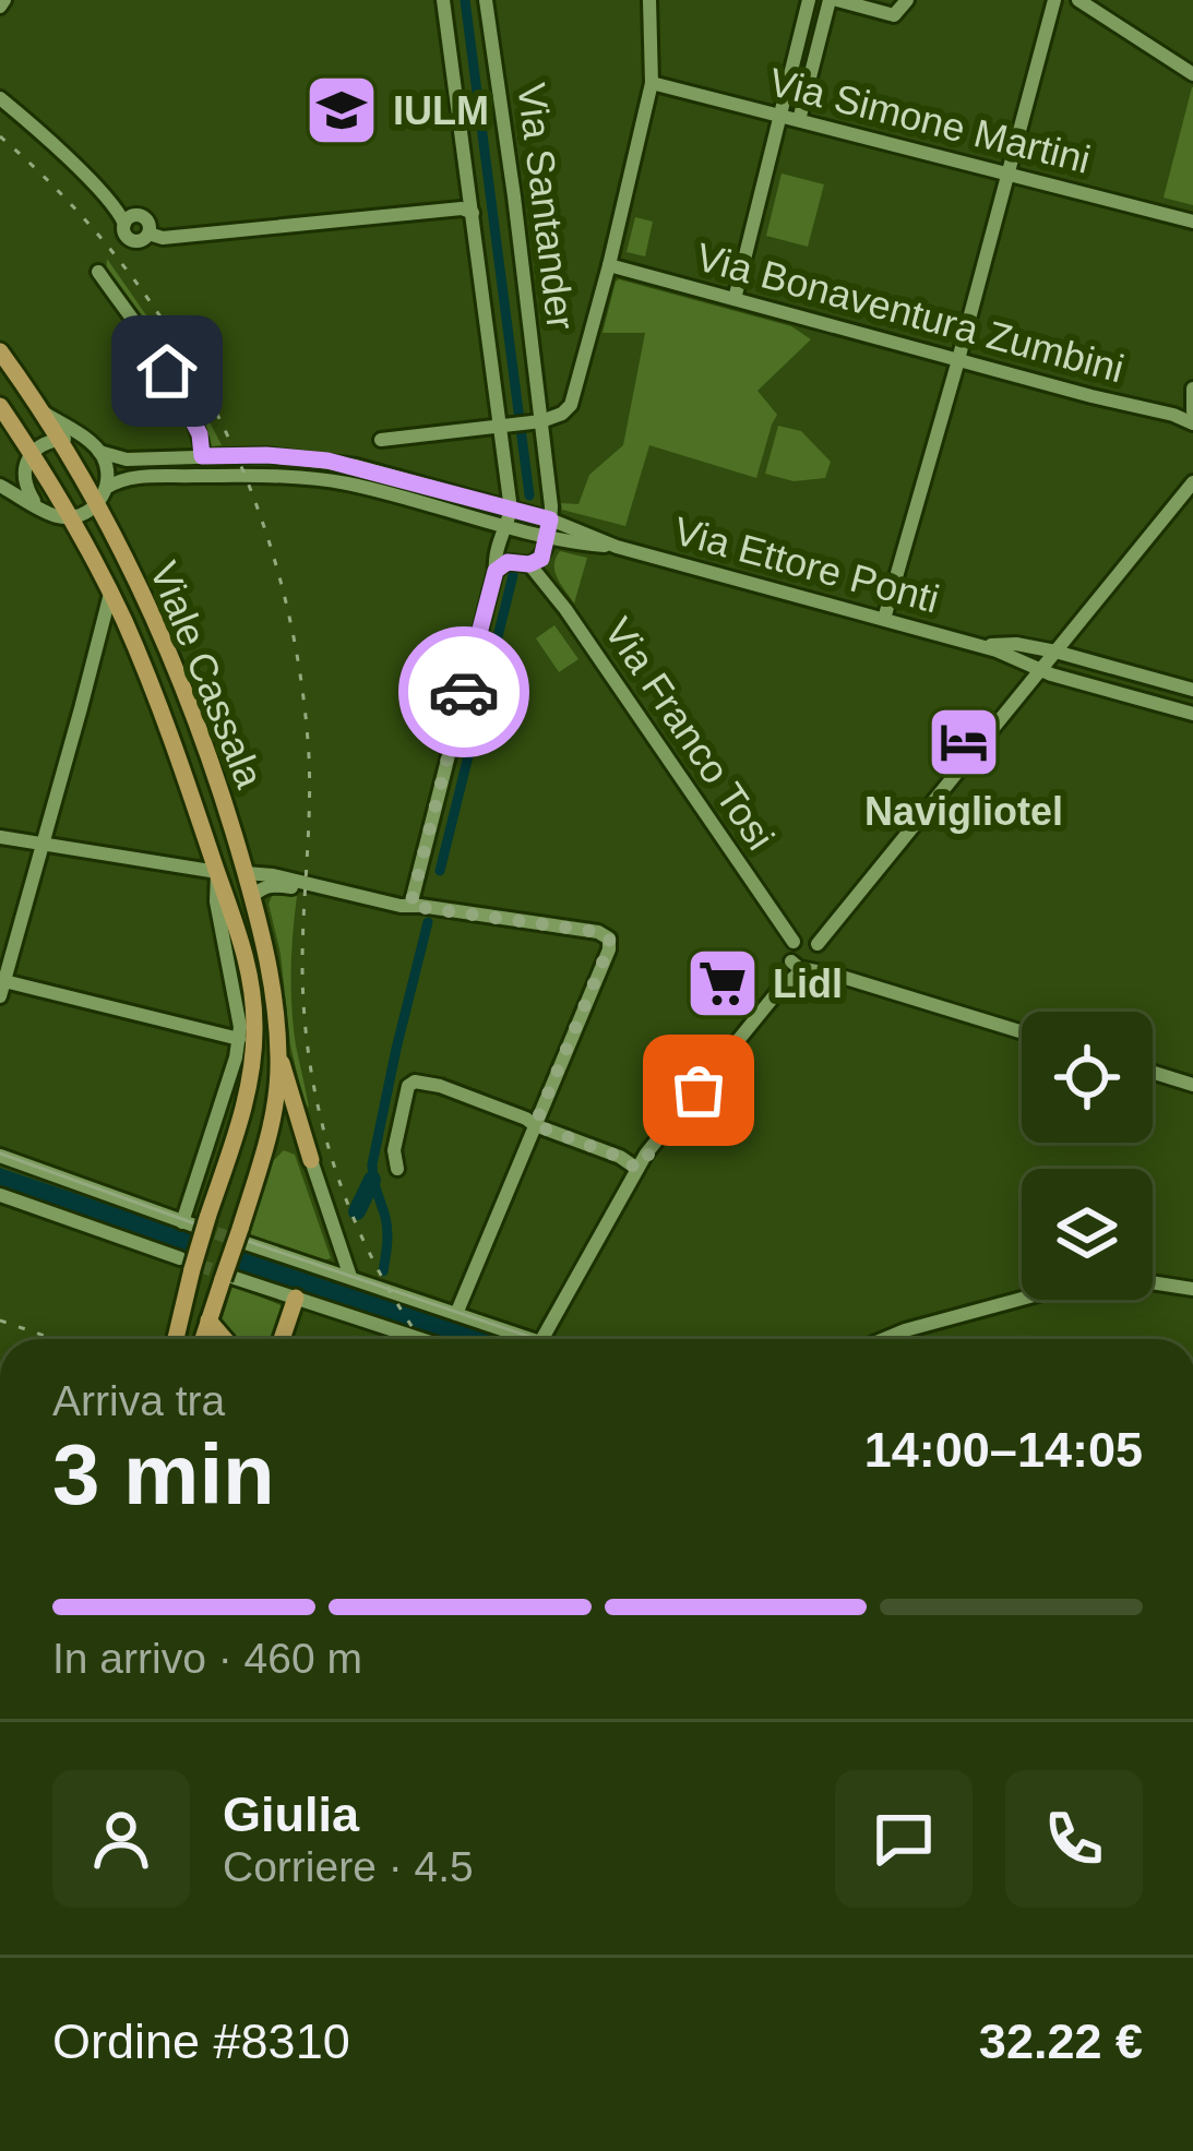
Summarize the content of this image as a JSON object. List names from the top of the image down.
{
  "streets": {
    "main road": ["Viale Cassala"],
    "street": [
      "Via Simone Martini",
      "Via Santander",
      "Via Bonaventura Zumbini",
      "Via Ettore Ponti",
      "Via Franco Tosi"
    ]
  },
  "crossings": [
    ["Via Santander", "Via Ettore Ponti"],
    ["Via Ettore Ponti", "Viale Cassala"]
  ],
  "places": {
    "school or university": ["IULM"],
    "hotel": ["Navigliotel"],
    "supermarket": ["Lidl"]
  },
  "page": {
    "heading": ["3 min", "Arriva tra", "14:00–14:05"],
    "panel": [
      "Giulia",
      "Corriere · 4.5",
      "Ordine #8310",
      "32.22 €"
    ],
    "bar": "In arrivo · 460 m"
  }
}
